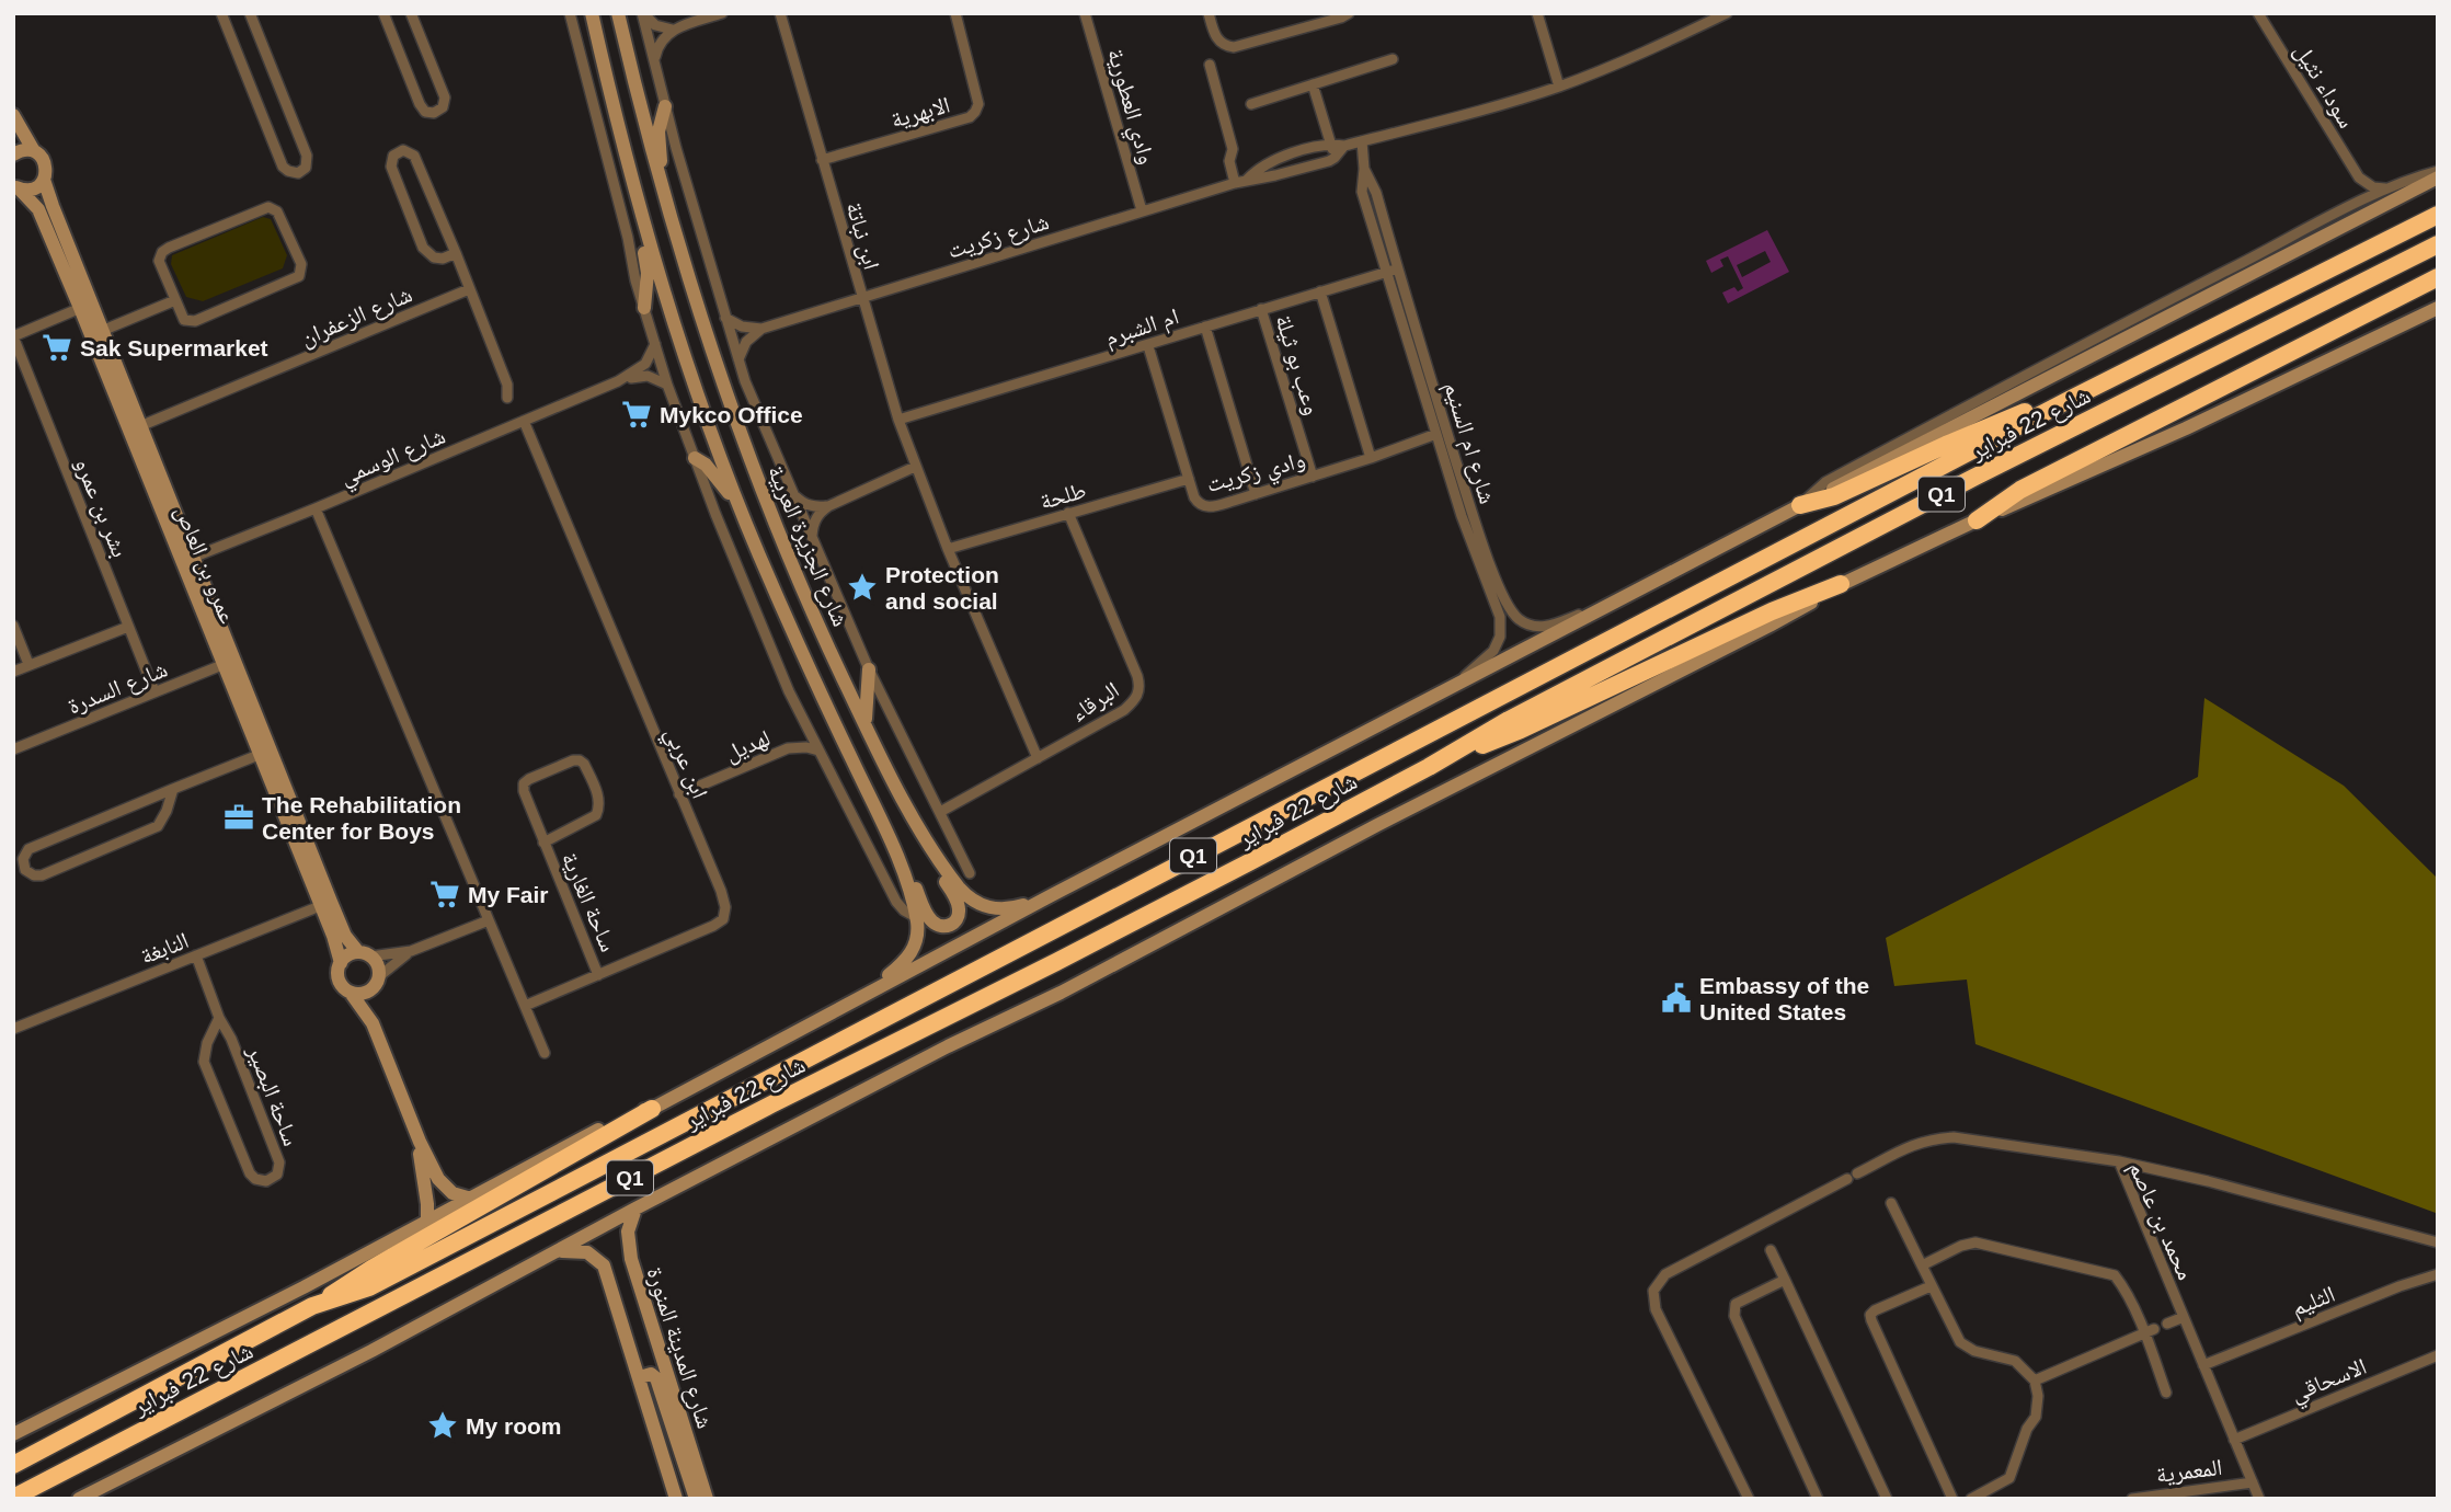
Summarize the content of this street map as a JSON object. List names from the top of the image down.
{
  "streets": {
    "highway": ["شارع 22 فبراير", "Q1"],
    "main road": ["شارع الجزيرة العربية", "عمرو بن العاص", "شارع المدينة المنورة"],
    "street": [
      "سوداء نثيل",
      "وادي العطورية",
      "الابهرية",
      "ابن نباتة",
      "شارع زكريت",
      "شارع الزعفران",
      "ام الشبرم",
      "وعب بو ثيلة",
      "شارع ام السنيم",
      "شارع الوسمي",
      "وادي زكريت",
      "طلحة",
      "بشر بن عمرو",
      "شارع السدرة",
      "البرقاء",
      "لهديل",
      "ابن عربي",
      "ساحة الغارية",
      "النابغة",
      "ساحة البصير",
      "محمد بن عاصم",
      "الثليم",
      "الاسحاقي",
      "المعمرية"
    ]
  },
  "crossings": [
    ["وادي العطورية", "شارع زكريت"],
    ["الابهرية", "ابن نباتة"],
    ["ابن نباتة", "شارع زكريت"],
    ["ابن نباتة", "ام الشبرم"],
    ["ابن نباتة", "طلحة"],
    ["ابن نباتة", "البرقاء"],
    ["شارع زكريت", "شارع ام السنيم"],
    ["شارع الزعفران", "عمرو بن العاص"],
    ["ام الشبرم", "وعب بو ثيلة"],
    ["ام الشبرم", "شارع ام السنيم"],
    ["ام الشبرم", "وادي زكريت"],
    ["وعب بو ثيلة", "وادي زكريت"],
    ["شارع 22 فبراير", "شارع ام السنيم"],
    ["شارع 22 فبراير", "شارع الجزيرة العربية"],
    ["شارع ام السنيم", "وادي زكريت"],
    ["شارع الوسمي", "عمرو بن العاص"],
    ["شارع الوسمي", "ابن عربي"],
    ["وادي زكريت", "طلحة"],
    ["طلحة", "البرقاء"],
    ["بشر بن عمرو", "شارع السدرة"],
    ["شارع الجزيرة العربية", "البرقاء"],
    ["عمرو بن العاص", "شارع السدرة"],
    ["عمرو بن العاص", "النابغة"],
    ["لهديل", "ابن عربي"],
    ["ابن عربي", "ساحة الغارية"],
    ["النابغة", "ساحة البصير"],
    ["محمد بن عاصم", "الثليم"],
    ["محمد بن عاصم", "الاسحاقي"],
    ["محمد بن عاصم", "المعمرية"]
  ],
  "places": {
    "supermarket": ["Sak Supermarket", "Mykco Office", "My Fair"],
    "place": ["Protection and social", "My room"],
    "office": ["The Rehabilitation Center for Boys"],
    "public building": ["Embassy of the United States"]
  }
}
